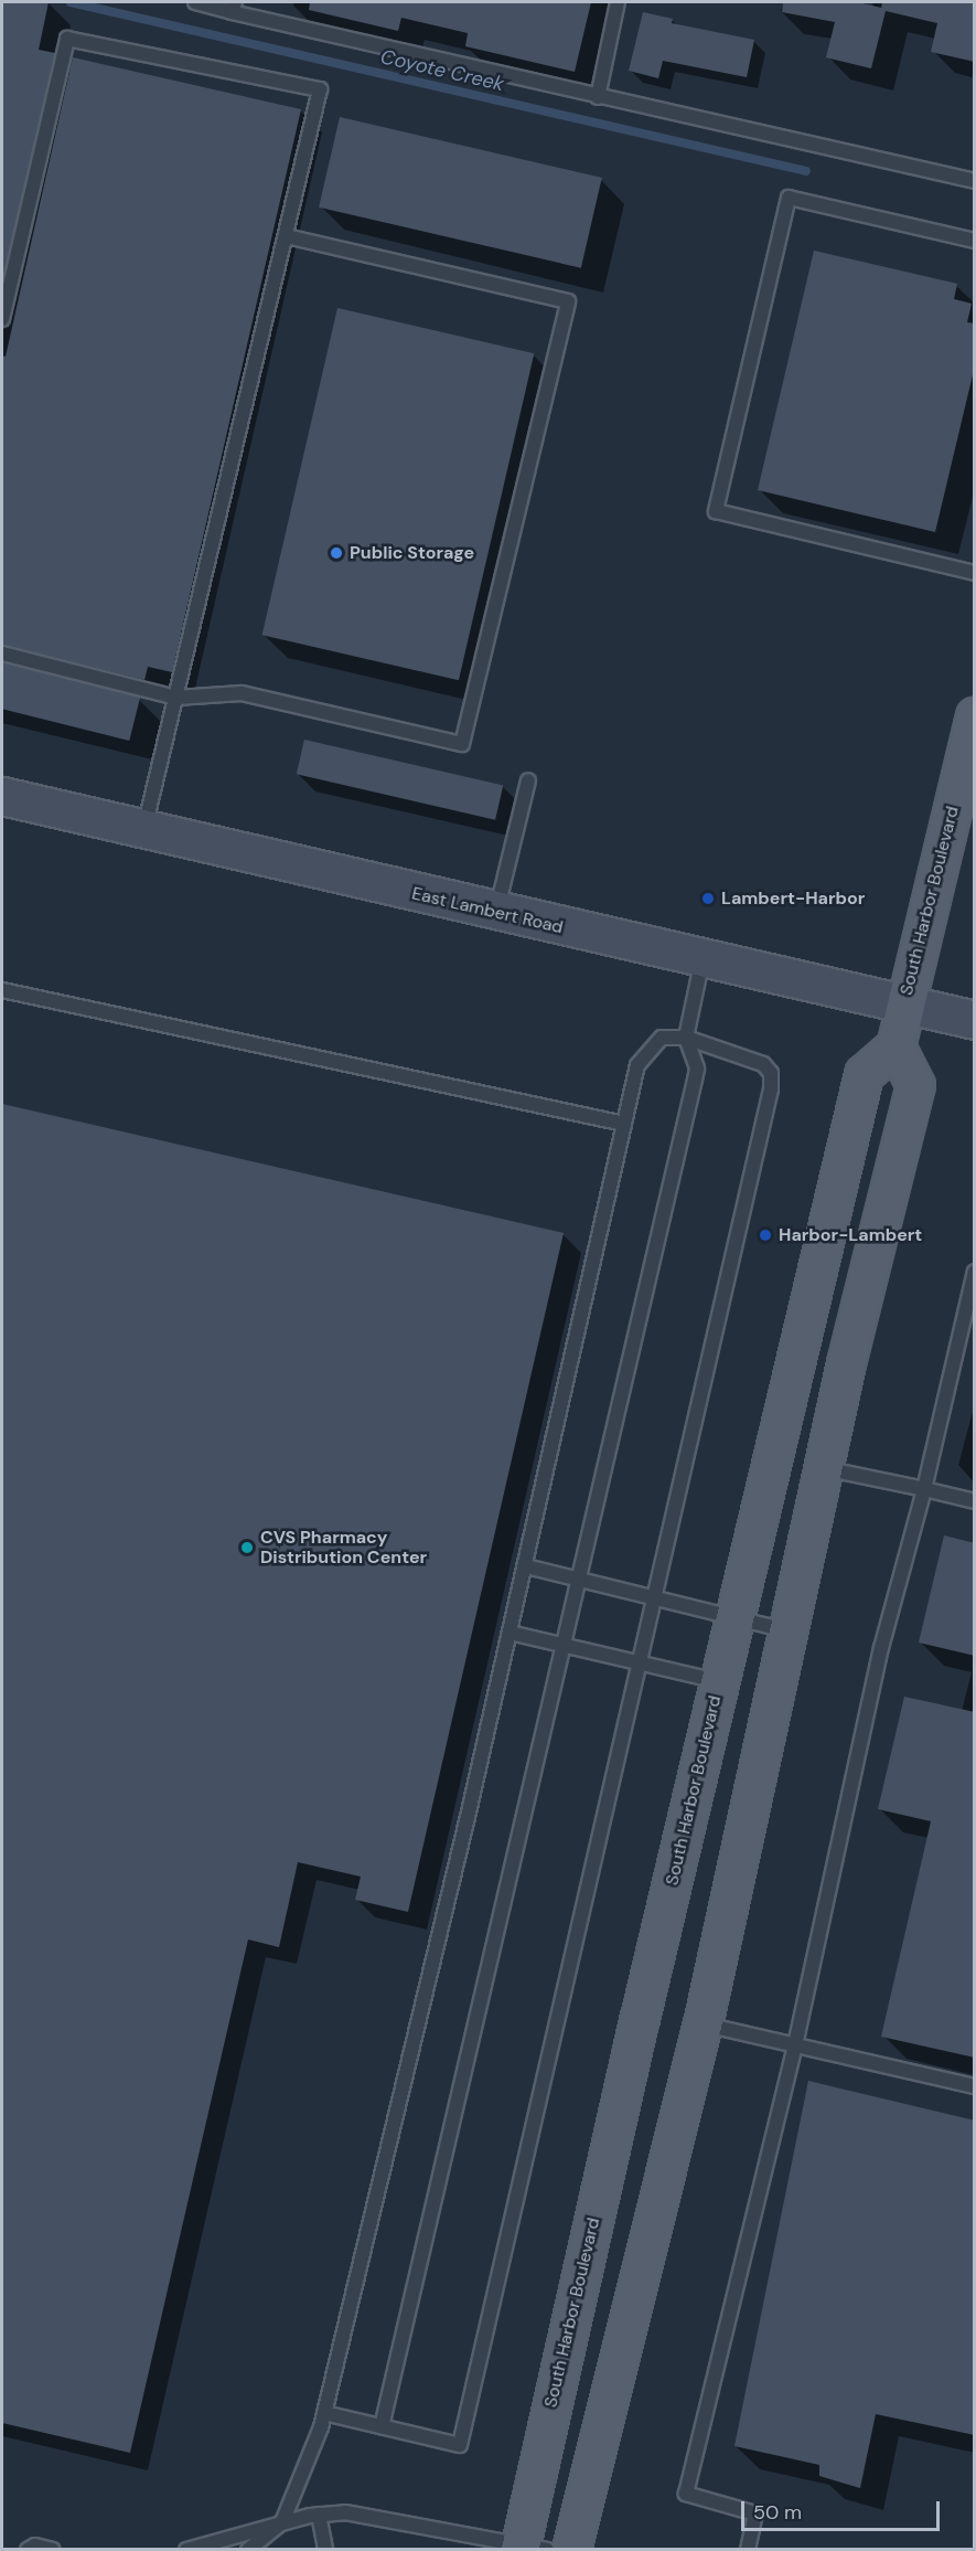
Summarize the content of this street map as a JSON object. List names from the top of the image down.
{
  "streets": {
    "main road": ["South Harbor Boulevard", "East Lambert Road"]
  },
  "crossings": [
    ["South Harbor Boulevard", "East Lambert Road"]
  ],
  "water": ["Coyote Creek"],
  "places": [
    "Public Storage",
    "Lambert-Harbor",
    "Harbor-Lambert",
    "CVS Pharmacy Distribution Center"
  ],
  "scale_bar": "50 m"
}
